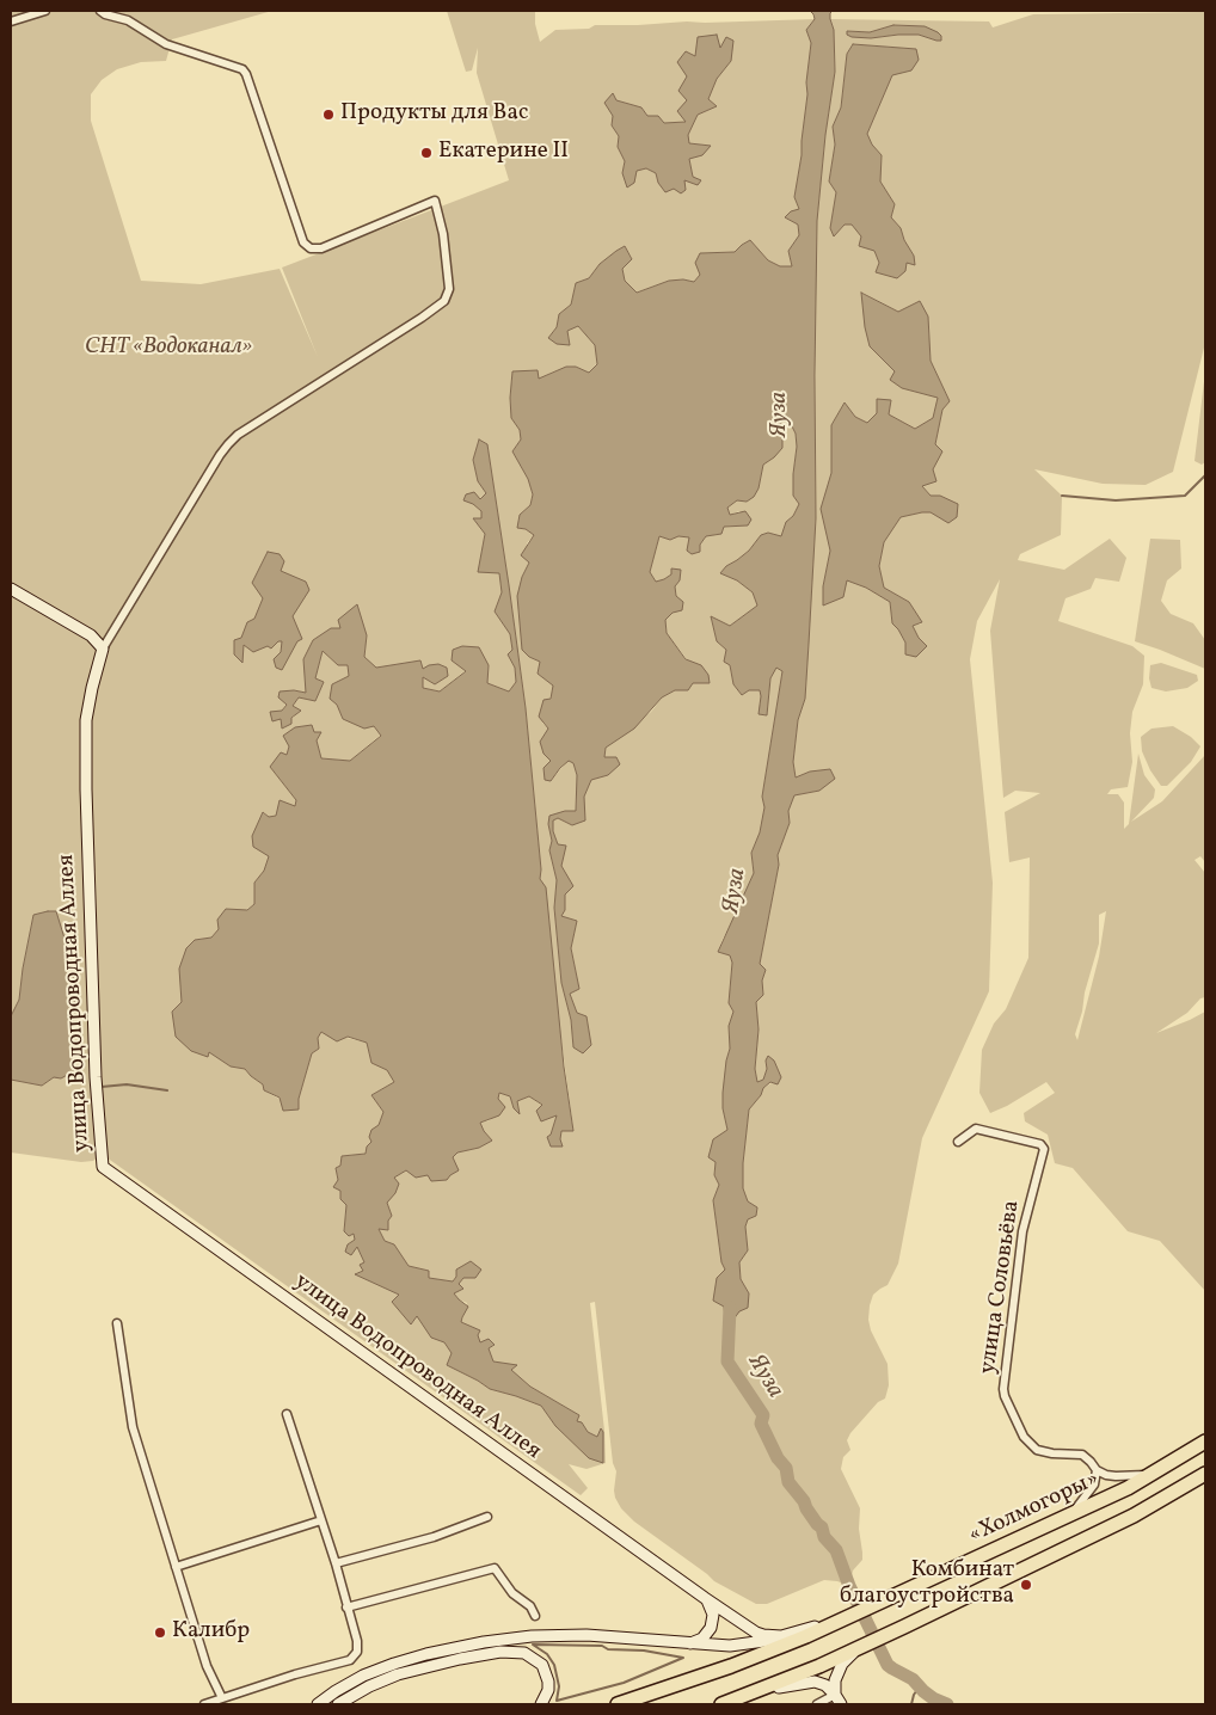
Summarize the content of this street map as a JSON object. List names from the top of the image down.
{
  "streets": {
    "highway": ["«Холмогоры»"],
    "street": ["улица Водопроводная Аллея", "улица Соловьёва"]
  },
  "crossings": [
    ["улица Соловьёва", "«Холмогоры»"]
  ],
  "water": ["Яуза"],
  "parks": ["СНТ «Водоканал»"],
  "places": [
    "Продукты для Вас",
    "Екатерине II",
    "Комбинат благоустройства",
    "Калибр"
  ]
}
